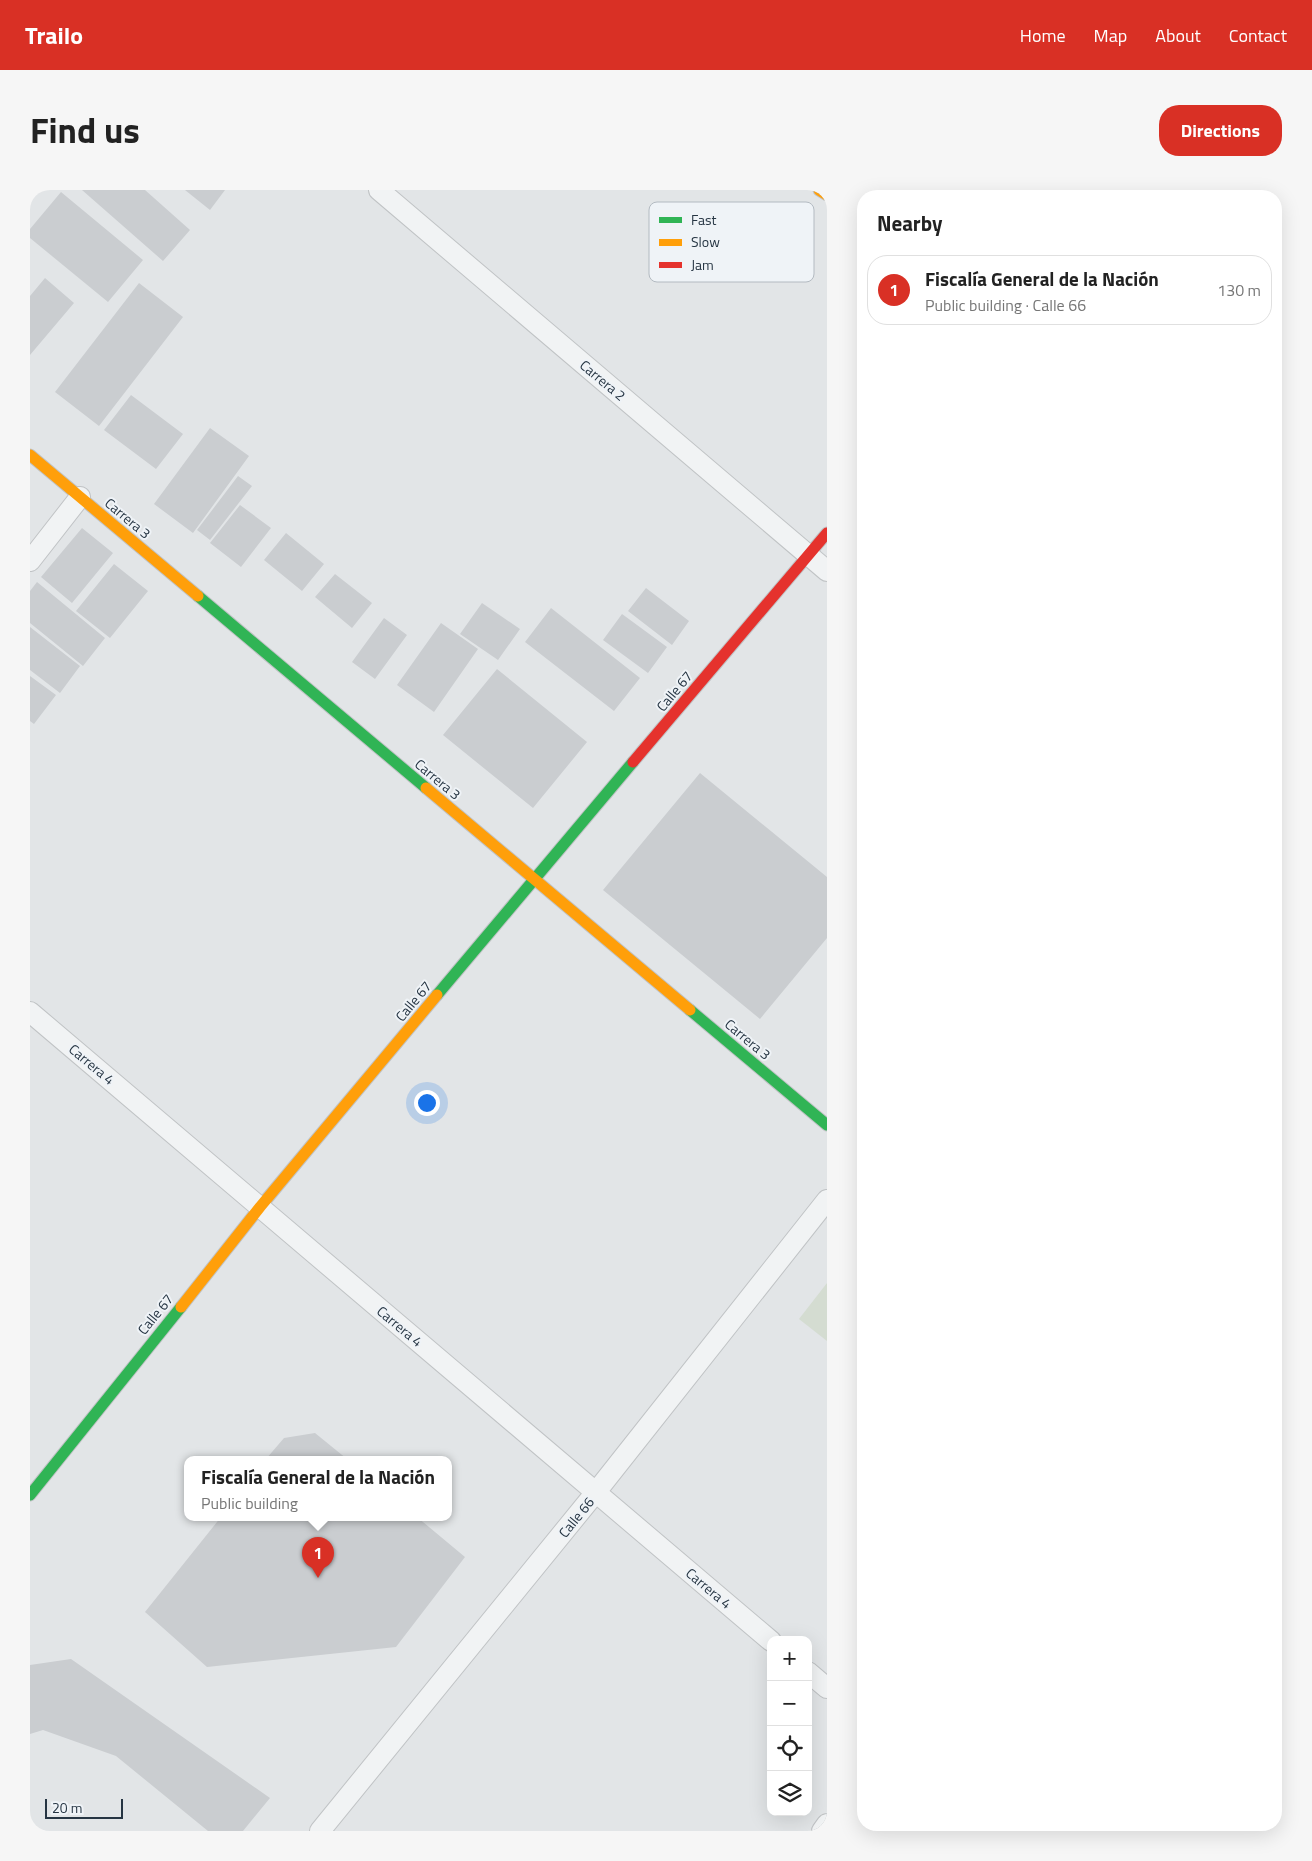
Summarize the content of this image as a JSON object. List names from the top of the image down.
{
  "streets": {
    "street": [
      "Carrera 2",
      "Carrera 3",
      "Calle 67",
      "Carrera 4",
      "Calle 66"
    ]
  },
  "crossings": [
    ["Carrera 2", "Calle 67"],
    ["Carrera 3", "Calle 67"],
    ["Calle 67", "Carrera 4"],
    ["Carrera 4", "Calle 66"]
  ],
  "legend": ["Fast", "Slow", "Jam"],
  "scale_bar": "20 m",
  "page": {
    "header": "Trailo",
    "nav": [
      "Home",
      "Map",
      "About",
      "Contact"
    ],
    "title": "Find us",
    "buttons": "Directions",
    "heading": "Nearby",
    "list": [
      {
        "mark": "1",
        "name": "Fiscalía General de la Nación",
        "note": "Public building · Calle 66",
        "value": "130 m"
      }
    ],
    "popup": ["Fiscalía General de la Nación", "Public building"],
    "pins": "1",
    "map_buttons": ["+", "−"],
    "scale": "20 m"
  }
}
